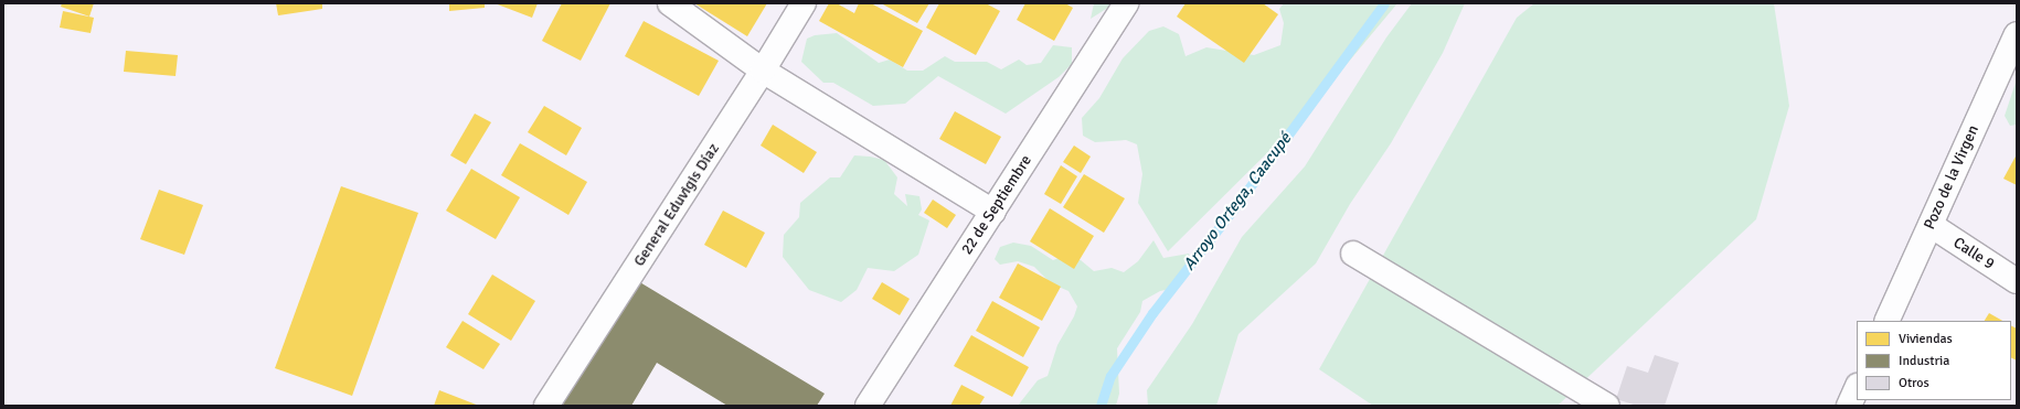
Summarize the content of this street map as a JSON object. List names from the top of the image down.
{
  "streets": {
    "street": [
      "Pozo de la Virgen",
      "General Eduvigis Díaz",
      "22 de Septiembre",
      "Calle 9"
    ]
  },
  "crossings": [
    ["Pozo de la Virgen", "Calle 9"]
  ],
  "water": ["Arroyo Ortega, Caacupé"],
  "legend": ["Viviendas", "Industria", "Otros"]
}
